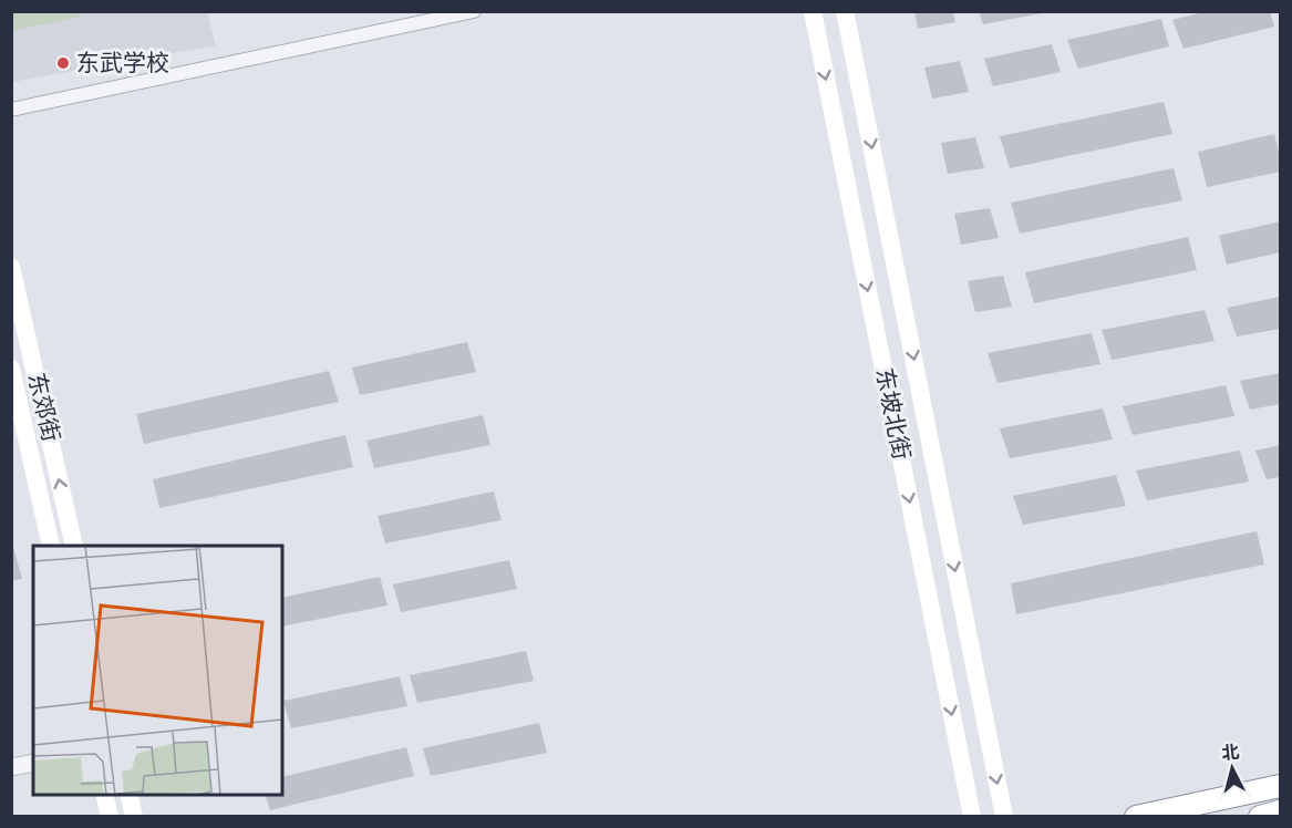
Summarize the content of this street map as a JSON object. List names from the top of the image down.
{
  "streets": {
    "main road": ["东郊街", "东坡北街"]
  },
  "one_way": ["东坡北街"],
  "places": ["东武学校"],
  "north": "top"
}
